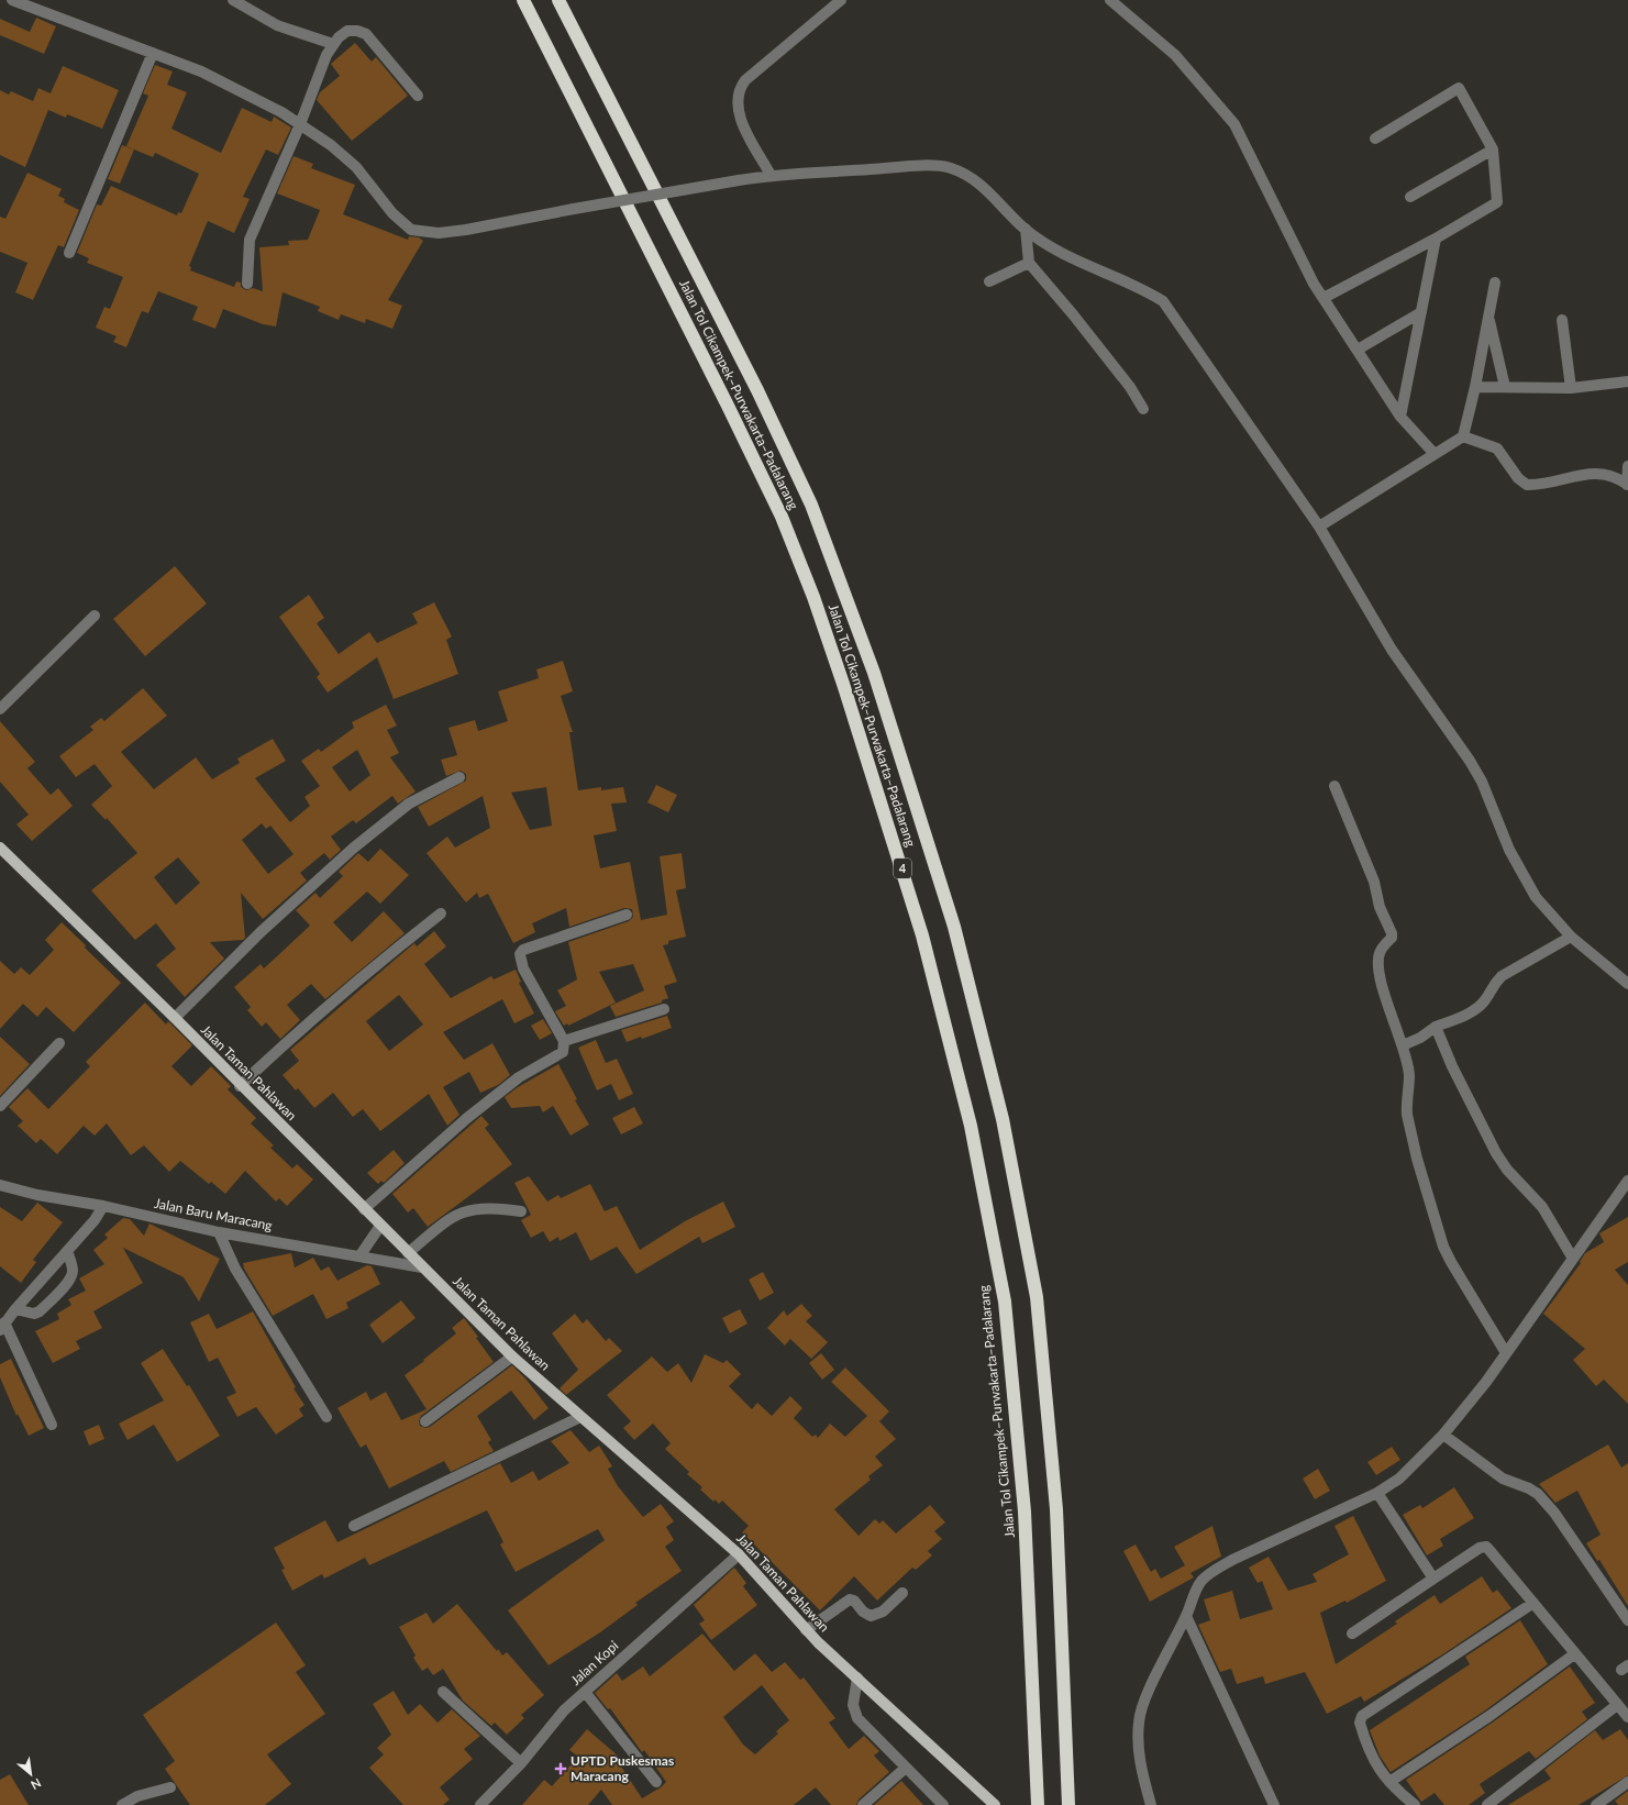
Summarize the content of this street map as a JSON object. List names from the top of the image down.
{
  "streets": {
    "highway": ["Jalan Tol Cikampek–Purwakarta–Padalarang", "4"],
    "main road": ["Jalan Taman Pahlawan"],
    "street": ["Jalan Baru Maracang", "Jalan Kopi"]
  },
  "crossings": [
    ["Jalan Taman Pahlawan", "Jalan Baru Maracang"],
    ["Jalan Taman Pahlawan", "Jalan Kopi"]
  ],
  "places": {
    "health": ["UPTD Puskesmas Maracang"]
  },
  "north": "bottom right"
}
